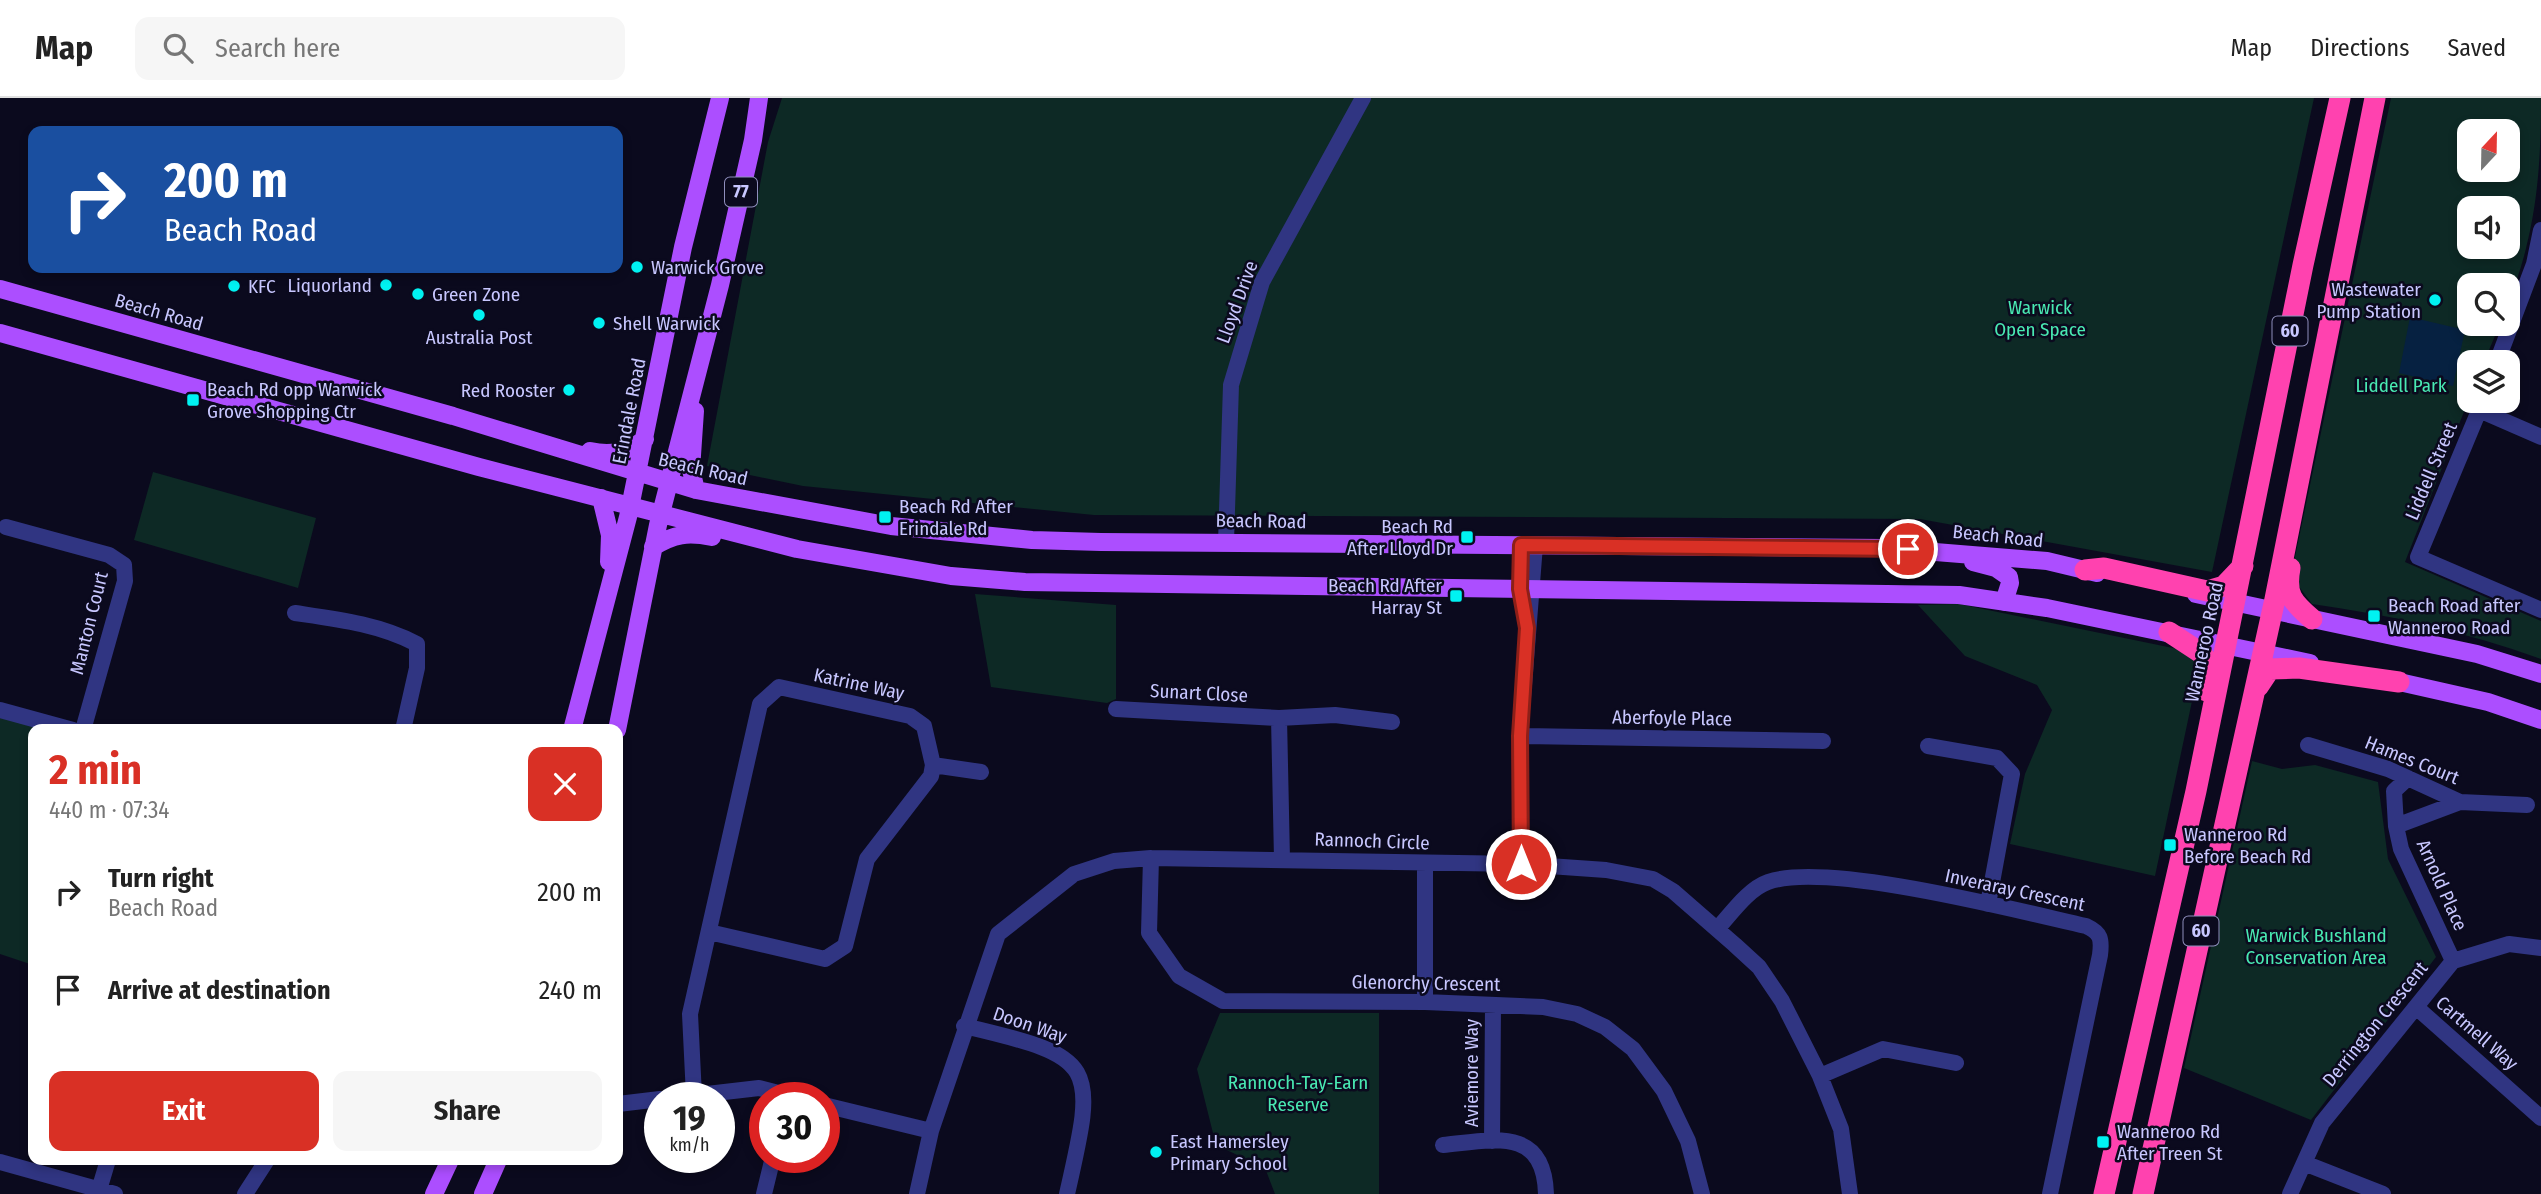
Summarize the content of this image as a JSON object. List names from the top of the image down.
{
  "streets": {
    "highway": ["60", "Wanneroo Road"],
    "main road": ["77", "Beach Road", "Erindale Road"],
    "street": [
      "Lloyd Drive",
      "Liddell Street",
      "Manton Court",
      "Katrine Way",
      "Sunart Close",
      "Aberfoyle Place",
      "Hames Court",
      "Rannoch Circle",
      "Arnold Place",
      "Inveraray Crescent",
      "Glenorchy Crescent",
      "Derrington Crescent",
      "Doon Way",
      "Cartmell Way",
      "Aviemore Way"
    ]
  },
  "crossings": [
    ["77", "Beach Road"],
    ["Lloyd Drive", "Beach Road"],
    ["Beach Road", "60"],
    ["Beach Road", "Erindale Road"],
    ["Beach Road", "Wanneroo Road"],
    ["Hames Court", "Arnold Place"],
    ["Rannoch Circle", "Inveraray Crescent"],
    ["Rannoch Circle", "Glenorchy Crescent"],
    ["Rannoch Circle", "Doon Way"],
    ["Arnold Place", "Derrington Crescent"],
    ["Glenorchy Crescent", "Aviemore Way"],
    ["Derrington Crescent", "Cartmell Way"]
  ],
  "parks": [
    "Warwick Open Space",
    "Liddell Park",
    "Warwick Bushland Conservation Area",
    "Rannoch-Tay-Earn Reserve"
  ],
  "places": {
    "other": [
      "Warwick Grove",
      "Liquorland",
      "KFC",
      "Green Zone",
      "Wastewater Pump Station",
      "Australia Post",
      "Shell Warwick",
      "Red Rooster",
      "East Hamersley Primary School"
    ],
    "transit": [
      "Beach Rd opp Warwick Grove Shopping Ctr",
      "Beach Rd After Erindale Rd",
      "Beach Rd After Lloyd Dr",
      "Beach Rd After Harray St",
      "Beach Road after Wanneroo Road",
      "Wanneroo Rd Before Beach Rd",
      "Wanneroo Rd After Treen St"
    ]
  },
  "north": "top",
  "page": {
    "header": "Map",
    "search": "Search here",
    "nav": ["Map", "Directions", "Saved"],
    "turn": ["200 m", "Beach Road"],
    "heading": ["2 min", "440 m · 07:34"],
    "list": [
      {
        "name": "Turn right",
        "note": "Beach Road",
        "value": "200 m"
      },
      {
        "name": "Arrive at destination",
        "value": "240 m"
      }
    ],
    "buttons": ["Exit", "Share"],
    "speed": "19 km/h",
    "limit": "30"
  }
}
